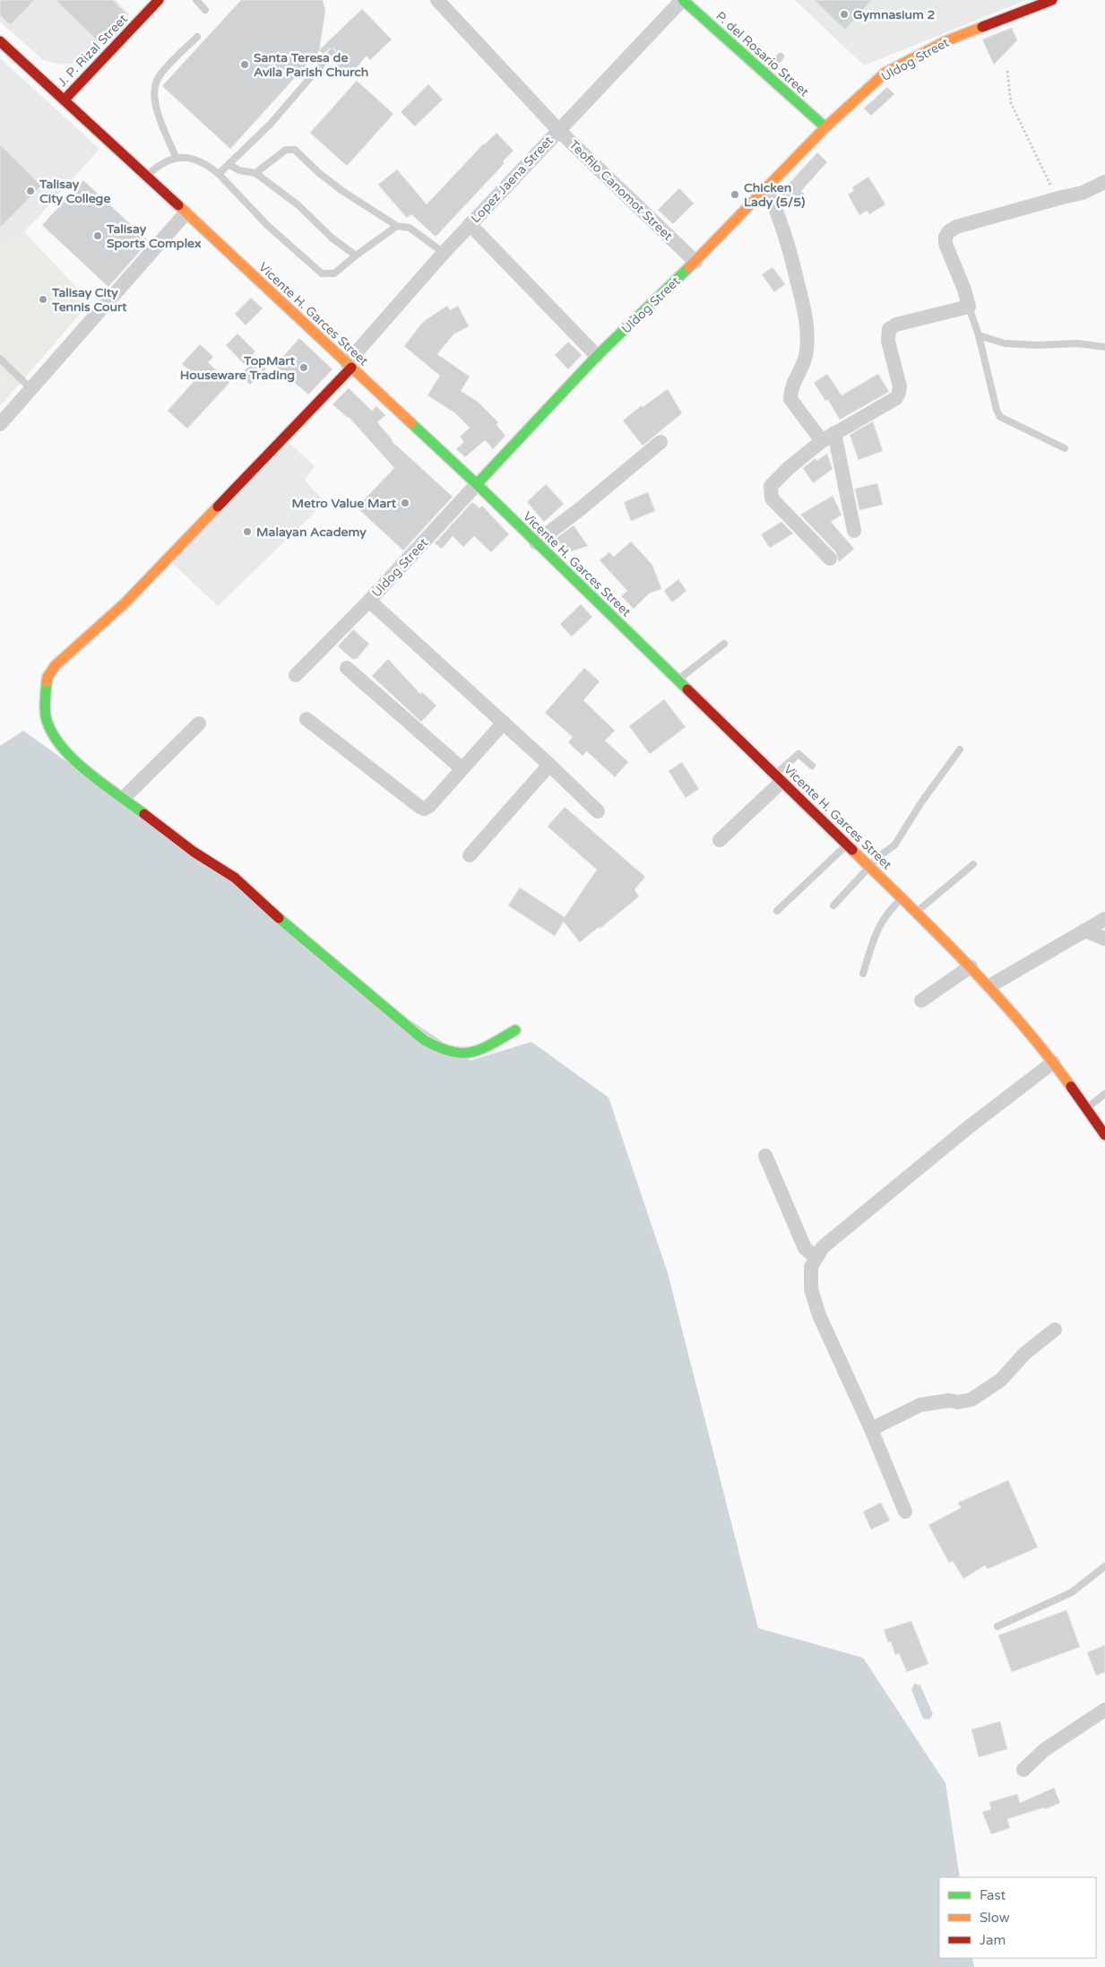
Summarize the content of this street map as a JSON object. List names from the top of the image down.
{
  "streets": {
    "street": [
      "J. P. Rizal Street",
      "P. del Rosario Street",
      "Uldog Street",
      "Lopez Jaena Street",
      "Teofilo Canomot Street",
      "Vicente H. Garces Street"
    ]
  },
  "crossings": [
    ["J. P. Rizal Street", "Vicente H. Garces Street"],
    ["P. del Rosario Street", "Uldog Street"],
    ["P. del Rosario Street", "Lopez Jaena Street"],
    ["Uldog Street", "Teofilo Canomot Street"],
    ["Uldog Street", "Vicente H. Garces Street"],
    ["Lopez Jaena Street", "Teofilo Canomot Street"],
    ["Lopez Jaena Street", "Vicente H. Garces Street"]
  ],
  "places": [
    "Gymnasium 2",
    "Santa Teresa de Avila Parish Church",
    "Talisay City College",
    "Chicken Lady (5/5)",
    "Talisay Sports Complex",
    "Talisay City Tennis Court",
    "TopMart Houseware Trading",
    "Metro Value Mart",
    "Malayan Academy"
  ],
  "legend": ["Fast", "Slow", "Jam"]
}
